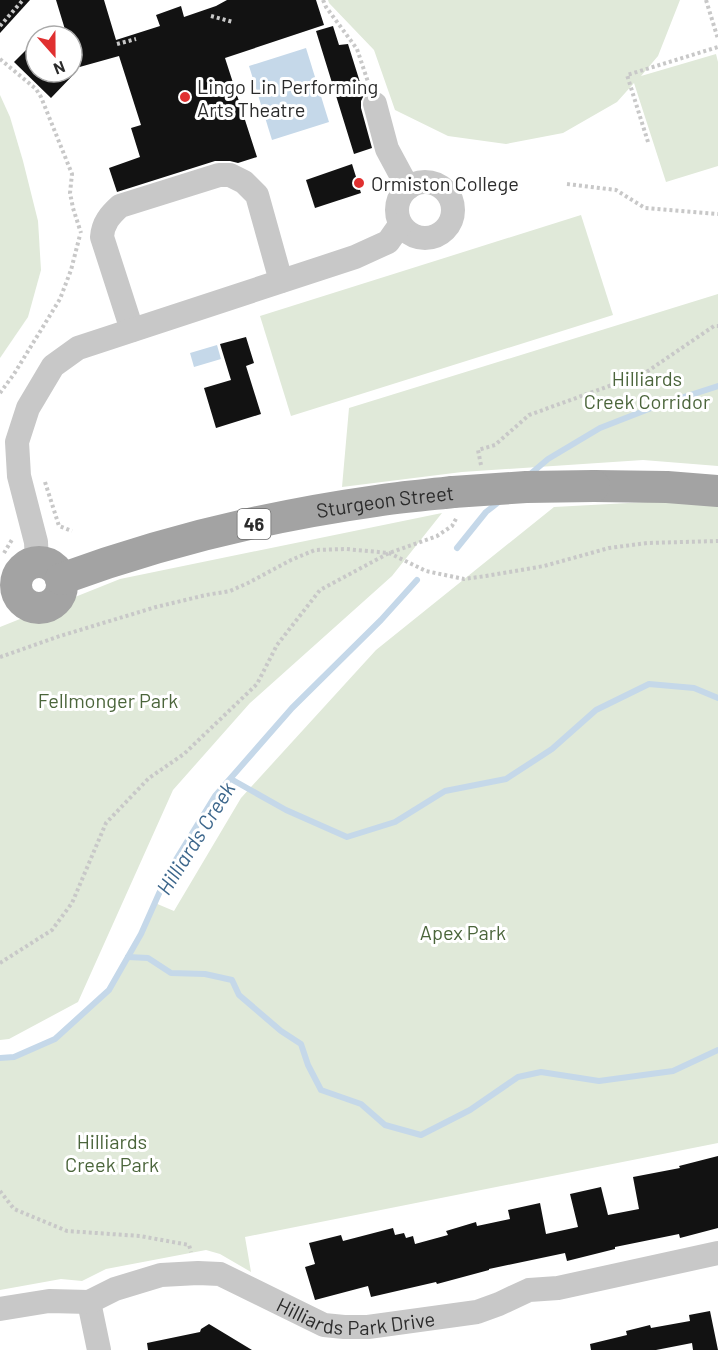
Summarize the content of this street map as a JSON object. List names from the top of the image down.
{
  "streets": {
    "main road": ["Sturgeon Street", "46"],
    "street": ["Hilliards Park Drive"]
  },
  "crossings": [
    ["Sturgeon Street", "46"]
  ],
  "water": ["Hilliards Creek"],
  "parks": [
    "Hilliards Creek Corridor",
    "Fellmonger Park",
    "Apex Park",
    "Hilliards Creek Park"
  ],
  "places": ["Lingo Lin Performing Arts Theatre", "Ormiston College"],
  "north": "bottom"
}
